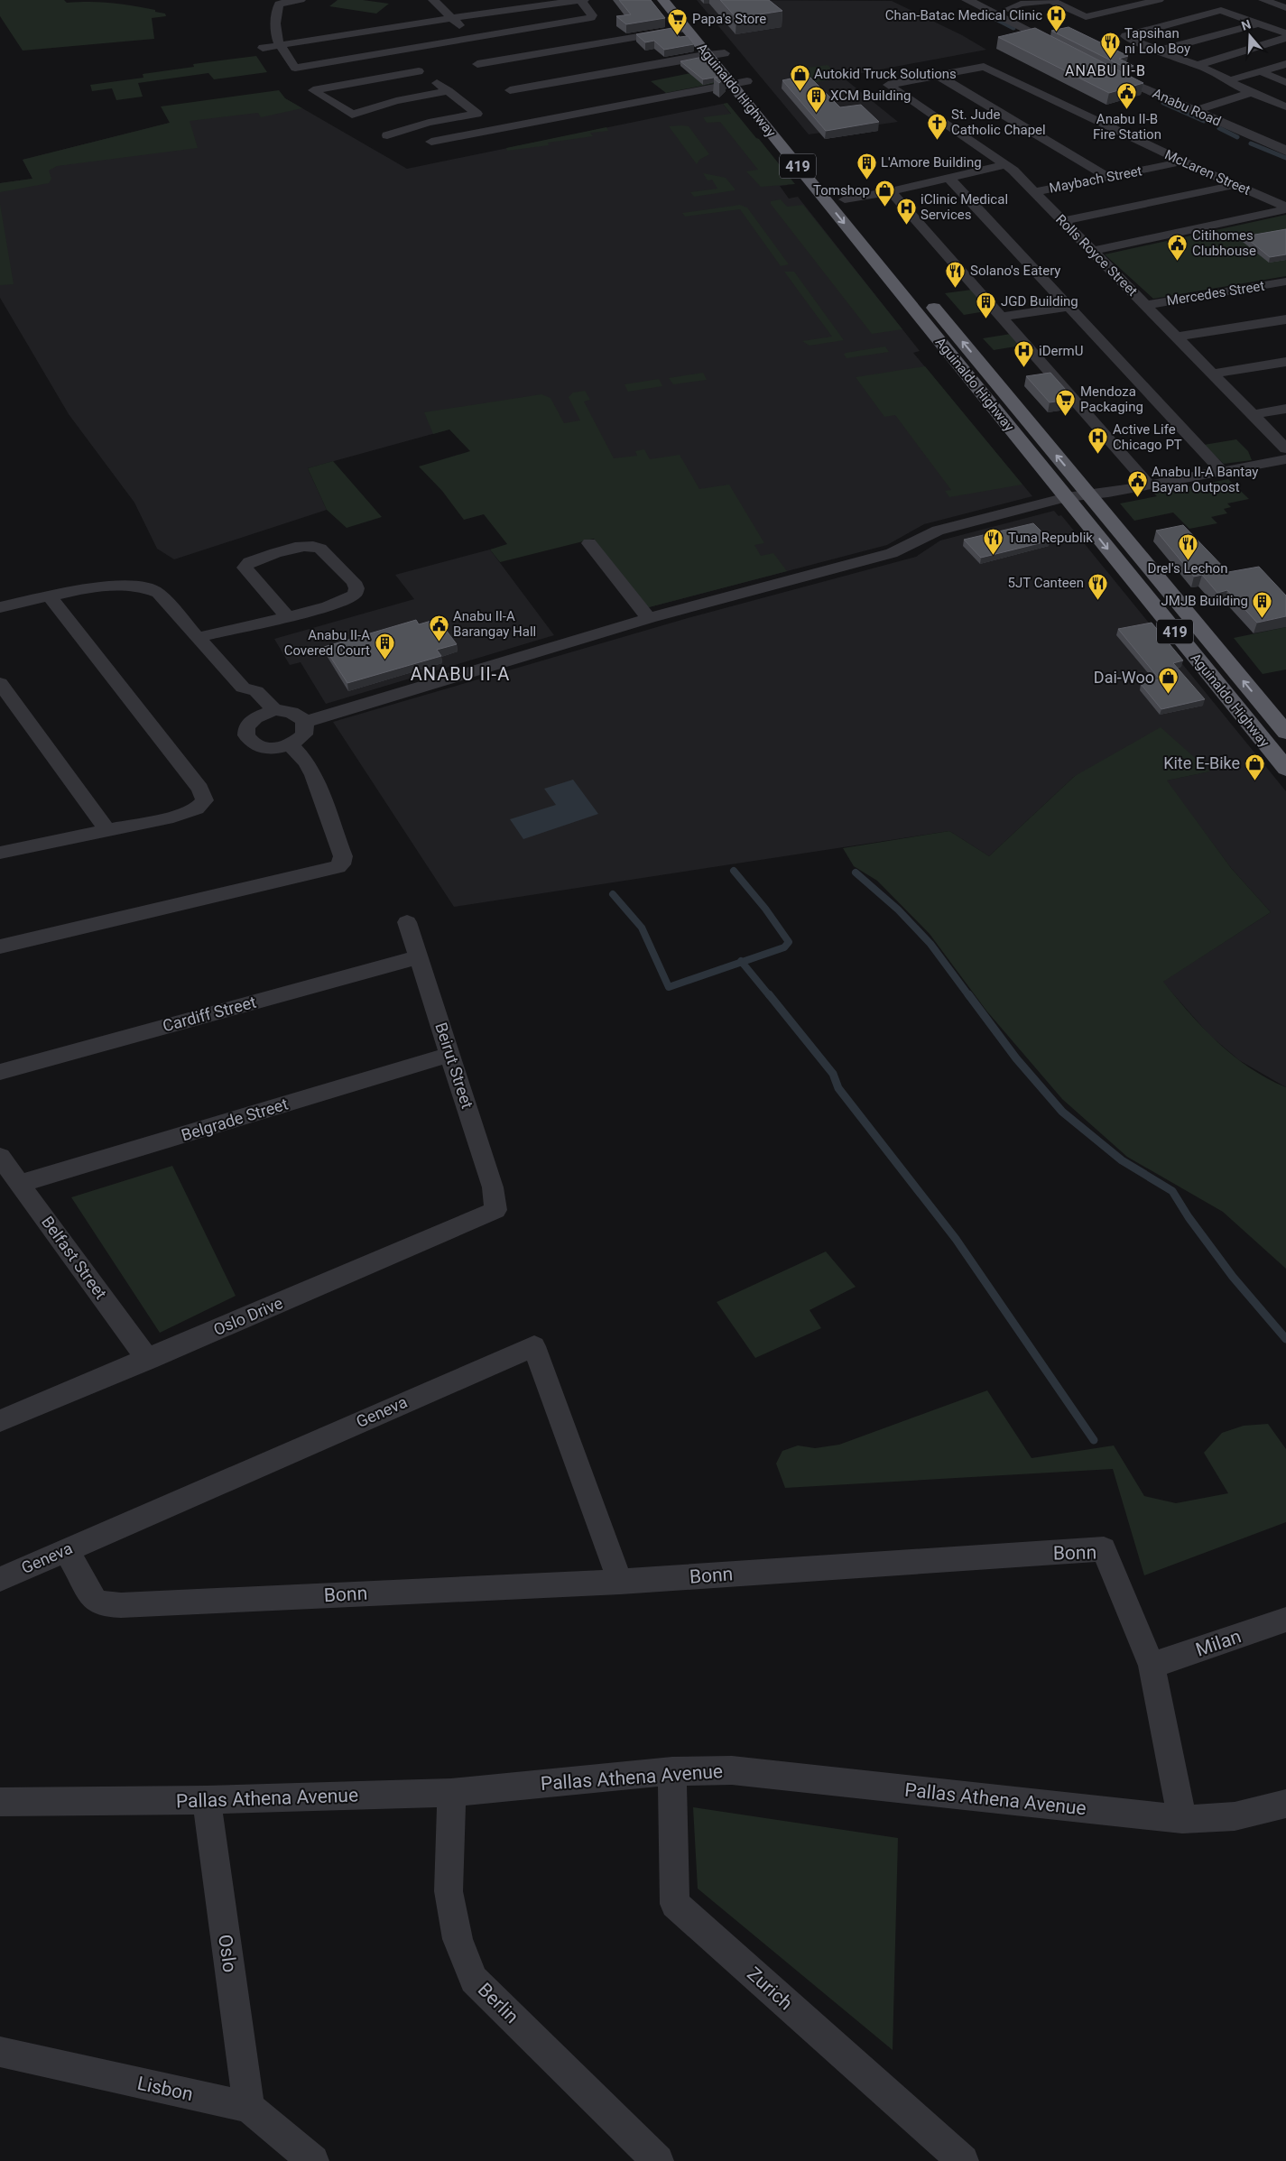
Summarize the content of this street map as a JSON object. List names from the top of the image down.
{
  "streets": {
    "highway": ["Aguinaldo Highway", "419"],
    "street": [
      "Anabu Road",
      "McLaren Street",
      "Maybach Street",
      "Rolls Royce Street",
      "Mercedes Street",
      "Cardiff Street",
      "Beirut Street",
      "Belgrade Street",
      "Belfast Street",
      "Oslo Drive",
      "Geneva",
      "Bonn",
      "Milan",
      "Pallas Athena Avenue",
      "Oslo",
      "Zurich",
      "Berlin",
      "Lisbon"
    ]
  },
  "crossings": [
    ["McLaren Street", "Maybach Street"],
    ["McLaren Street", "Rolls Royce Street"],
    ["Maybach Street", "Rolls Royce Street"],
    ["Rolls Royce Street", "Mercedes Street"],
    ["Cardiff Street", "Beirut Street"],
    ["Beirut Street", "Belgrade Street"],
    ["Beirut Street", "Oslo Drive"],
    ["Belgrade Street", "Belfast Street"],
    ["Belfast Street", "Oslo Drive"],
    ["Geneva", "Bonn"],
    ["Bonn", "Milan"],
    ["Bonn", "Pallas Athena Avenue"],
    ["Pallas Athena Avenue", "Oslo"],
    ["Pallas Athena Avenue", "Zurich"],
    ["Pallas Athena Avenue", "Berlin"],
    ["Oslo", "Lisbon"]
  ],
  "districts": ["ANABU II-B", "ANABU II-A"],
  "places": {
    "hospital": [
      "Chan-Batac Medical Clinic",
      "iClinic Medical Services",
      "iDermU",
      "Active Life Chicago PT"
    ],
    "supermarket": ["Papa's Store", "Mendoza Packaging"],
    "restaurant": [
      "Tapsihan ni Lolo Boy",
      "Solano's Eatery",
      "Tuna Republik",
      "Drel's Lechon",
      "5JT Canteen"
    ],
    "shop": [
      "Autokid Truck Solutions",
      "Tomshop",
      "Dai-Woo",
      "Kite E-Bike"
    ],
    "public building": [
      "Anabu II-B Fire Station",
      "Citihomes Clubhouse",
      "Anabu II-A Bantay Bayan Outpost",
      "Anabu II-A Barangay Hall"
    ],
    "building": [
      "XCM Building",
      "L'Amore Building",
      "JGD Building",
      "JMJB Building",
      "Anabu II-A Covered Court"
    ],
    "church": ["St. Jude Catholic Chapel"]
  },
  "north": "top"
}
